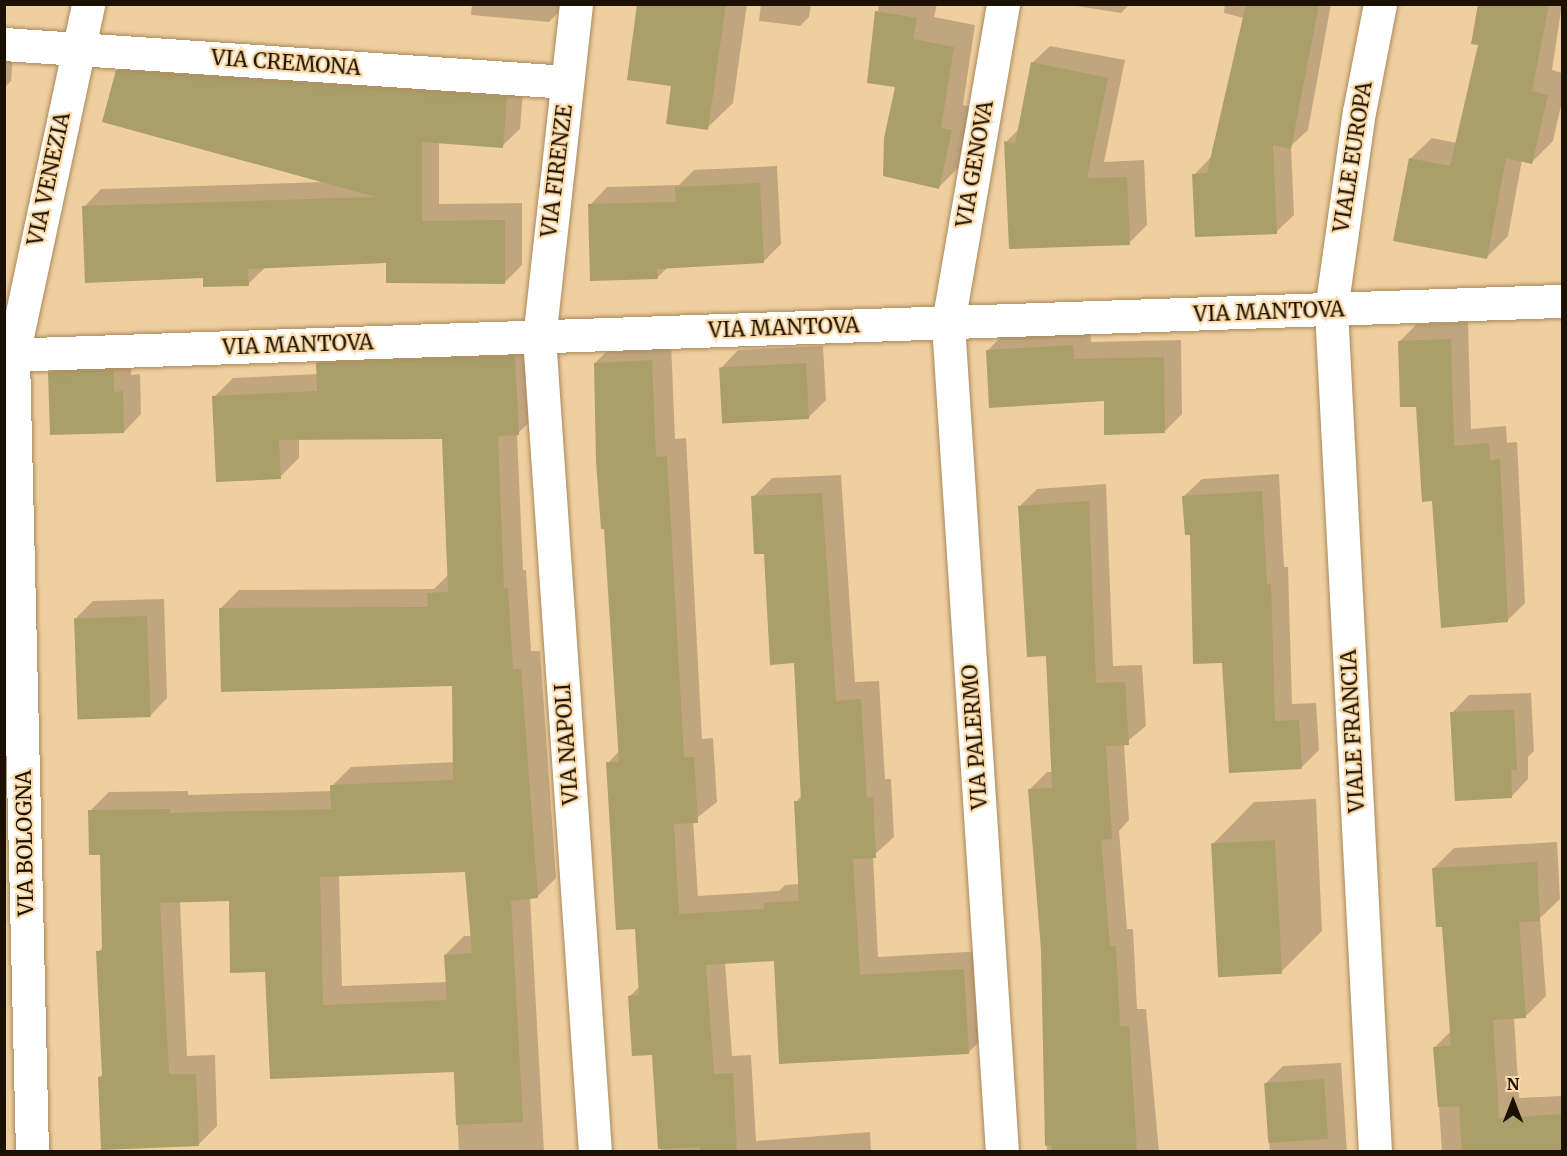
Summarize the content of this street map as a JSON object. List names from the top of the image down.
{
  "streets": {
    "street": [
      "VIA CREMONA",
      "VIALE EUROPA",
      "VIA GENOVA",
      "VIA FIRENZE",
      "VIA VENEZIA",
      "VIA MANTOVA",
      "VIALE FRANCIA",
      "VIA PALERMO",
      "VIA NAPOLI",
      "VIA BOLOGNA"
    ]
  },
  "crossings": [
    ["VIA CREMONA", "VIA FIRENZE"],
    ["VIA CREMONA", "VIA VENEZIA"],
    ["VIALE EUROPA", "VIA MANTOVA"],
    ["VIALE EUROPA", "VIALE FRANCIA"],
    ["VIA GENOVA", "VIA MANTOVA"],
    ["VIA GENOVA", "VIA PALERMO"],
    ["VIA FIRENZE", "VIA MANTOVA"],
    ["VIA FIRENZE", "VIA NAPOLI"],
    ["VIA VENEZIA", "VIA MANTOVA"],
    ["VIA VENEZIA", "VIA BOLOGNA"],
    ["VIA MANTOVA", "VIALE FRANCIA"],
    ["VIA MANTOVA", "VIA PALERMO"],
    ["VIA MANTOVA", "VIA NAPOLI"],
    ["VIA MANTOVA", "VIA BOLOGNA"]
  ],
  "north": "top"
}
